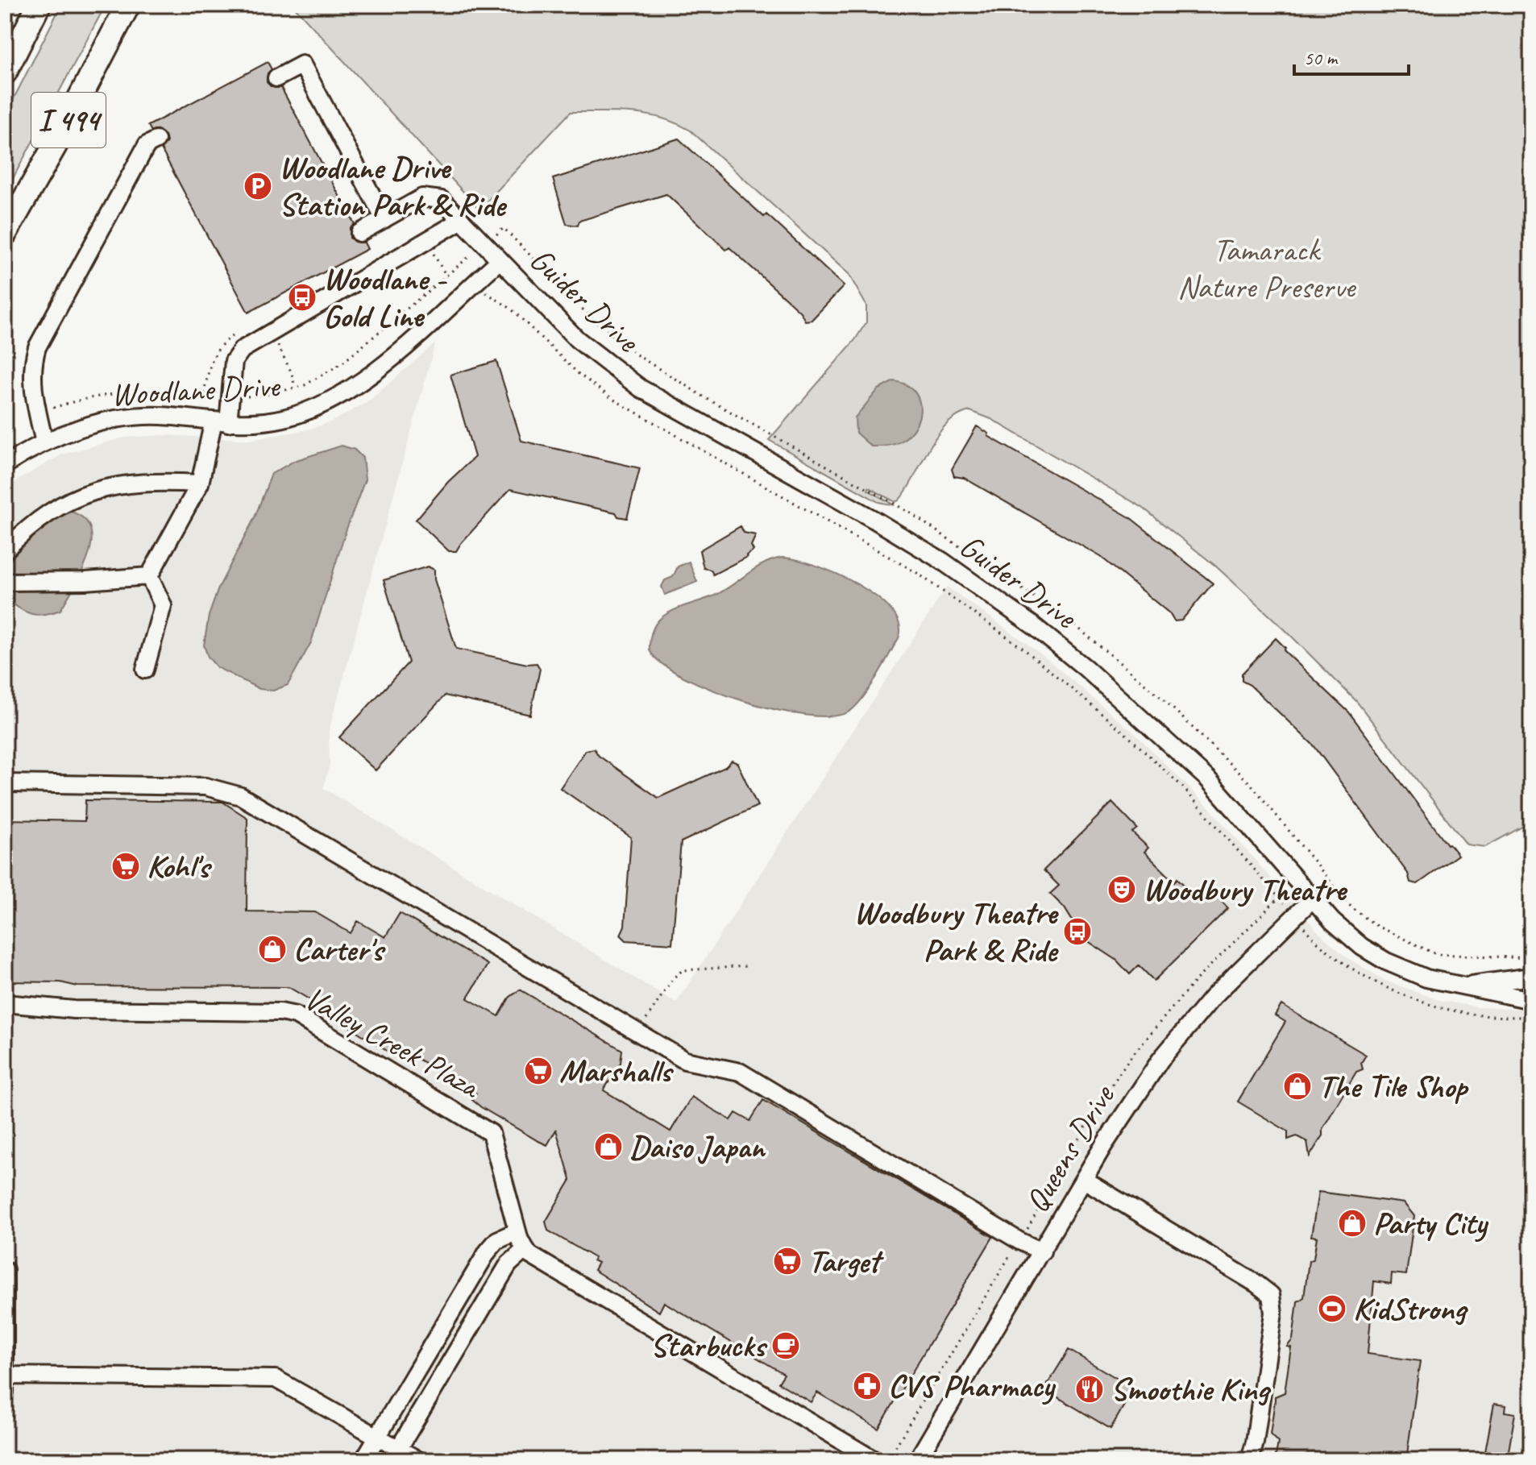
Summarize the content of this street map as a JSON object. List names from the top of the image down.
{
  "streets": {
    "highway": ["I 494"],
    "street": [
      "Guider Drive",
      "Woodlane Drive",
      "Valley Creek Plaza",
      "Queens Drive"
    ]
  },
  "crossings": [
    ["Guider Drive", "Woodlane Drive"],
    ["Guider Drive", "Queens Drive"]
  ],
  "parks": ["Tamarack Nature Preserve"],
  "places": {
    "parking": ["Woodlane Drive Station Park & Ride"],
    "bus stop": ["Woodlane - Gold Line", "Woodbury Theatre Park & Ride"],
    "supermarket": ["Kohl's", "Marshalls", "Target"],
    "theatre": ["Woodbury Theatre"],
    "shop": [
      "Carter's",
      "The Tile Shop",
      "Daiso Japan",
      "Party City"
    ],
    "sports": ["KidStrong"],
    "cafe": ["Starbucks"],
    "pharmacy": ["CVS Pharmacy"],
    "restaurant": ["Smoothie King"]
  },
  "scale_bar": "50 m"
}
